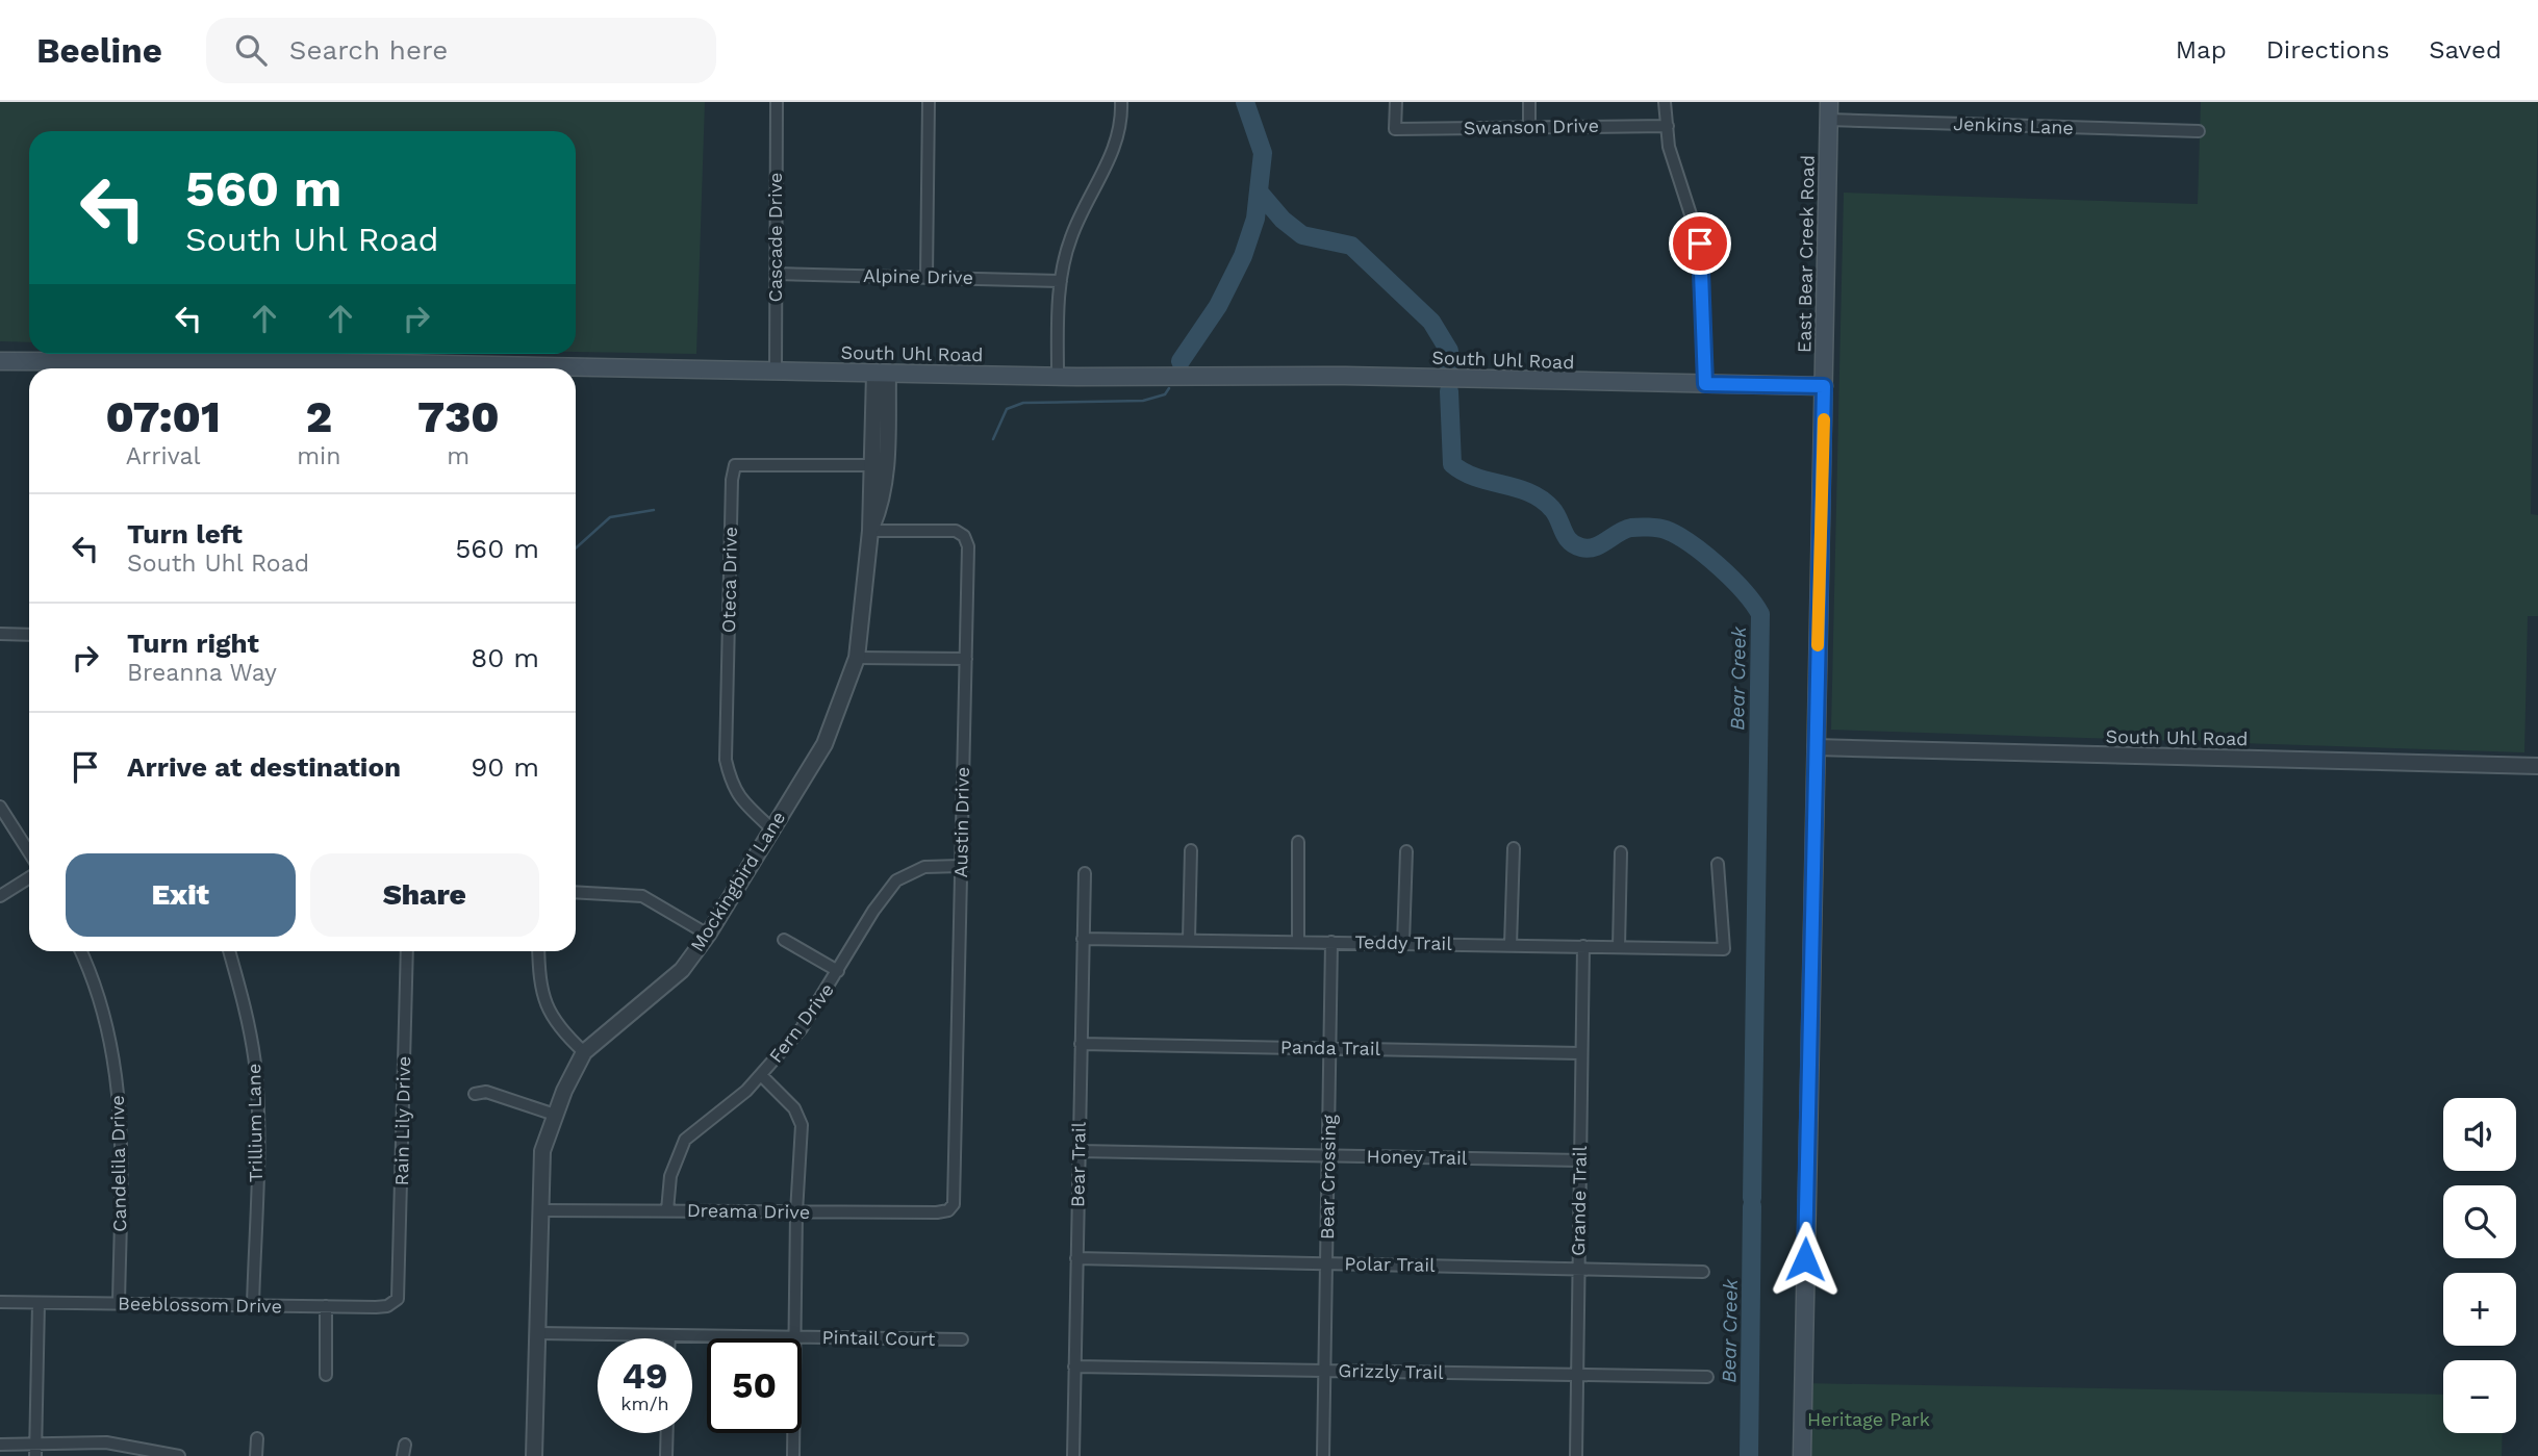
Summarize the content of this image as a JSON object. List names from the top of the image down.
{
  "streets": {
    "main road": ["East Bear Creek Road", "South Uhl Road"],
    "street": [
      "Jenkins Lane",
      "Swanson Drive",
      "Cascade Drive",
      "Alpine Drive",
      "Oteca Drive",
      "Austin Drive",
      "Mockingbird Lane",
      "Teddy Trail",
      "Fern Drive",
      "Panda Trail",
      "Rain Lily Drive",
      "Trillium Lane",
      "Honey Trail",
      "Candelila Drive",
      "Bear Trail",
      "Bear Crossing",
      "Grande Trail",
      "Dreama Drive",
      "Polar Trail",
      "Beeblossom Drive",
      "Pintail Court",
      "Grizzly Trail"
    ]
  },
  "crossings": [
    ["Jenkins Lane", "East Bear Creek Road"],
    ["Cascade Drive", "Alpine Drive"],
    ["Cascade Drive", "South Uhl Road"],
    ["East Bear Creek Road", "South Uhl Road"],
    ["South Uhl Road", "Mockingbird Lane"],
    ["Oteca Drive", "Mockingbird Lane"],
    ["Austin Drive", "Mockingbird Lane"],
    ["Austin Drive", "Fern Drive"],
    ["Austin Drive", "Dreama Drive"],
    ["Mockingbird Lane", "Dreama Drive"],
    ["Mockingbird Lane", "Pintail Court"],
    ["Teddy Trail", "Bear Trail"],
    ["Teddy Trail", "Bear Crossing"],
    ["Teddy Trail", "Grande Trail"],
    ["Fern Drive", "Dreama Drive"],
    ["Panda Trail", "Bear Trail"],
    ["Panda Trail", "Bear Crossing"],
    ["Panda Trail", "Grande Trail"],
    ["Rain Lily Drive", "Beeblossom Drive"],
    ["Trillium Lane", "Beeblossom Drive"],
    ["Honey Trail", "Bear Trail"],
    ["Honey Trail", "Bear Crossing"],
    ["Honey Trail", "Grande Trail"],
    ["Candelila Drive", "Beeblossom Drive"],
    ["Bear Trail", "Polar Trail"],
    ["Bear Trail", "Grizzly Trail"],
    ["Bear Crossing", "Polar Trail"],
    ["Bear Crossing", "Grizzly Trail"],
    ["Grande Trail", "Polar Trail"],
    ["Grande Trail", "Grizzly Trail"]
  ],
  "water": ["Bear Creek"],
  "parks": ["Heritage Park"],
  "page": {
    "header": "Beeline",
    "search": "Search here",
    "nav": ["Map", "Directions", "Saved"],
    "turn": ["560 m", "South Uhl Road"],
    "eta": [
      "07:01",
      "Arrival",
      "2",
      "min",
      "730",
      "m"
    ],
    "list": [
      {
        "name": "Turn left",
        "note": "South Uhl Road",
        "value": "560 m"
      },
      {
        "name": "Turn right",
        "note": "Breanna Way",
        "value": "80 m"
      },
      {
        "name": "Arrive at destination",
        "value": "90 m"
      }
    ],
    "buttons": ["Exit", "Share"],
    "map_buttons": ["+", "−"],
    "speed": "49 km/h",
    "limit": "50"
  }
}
